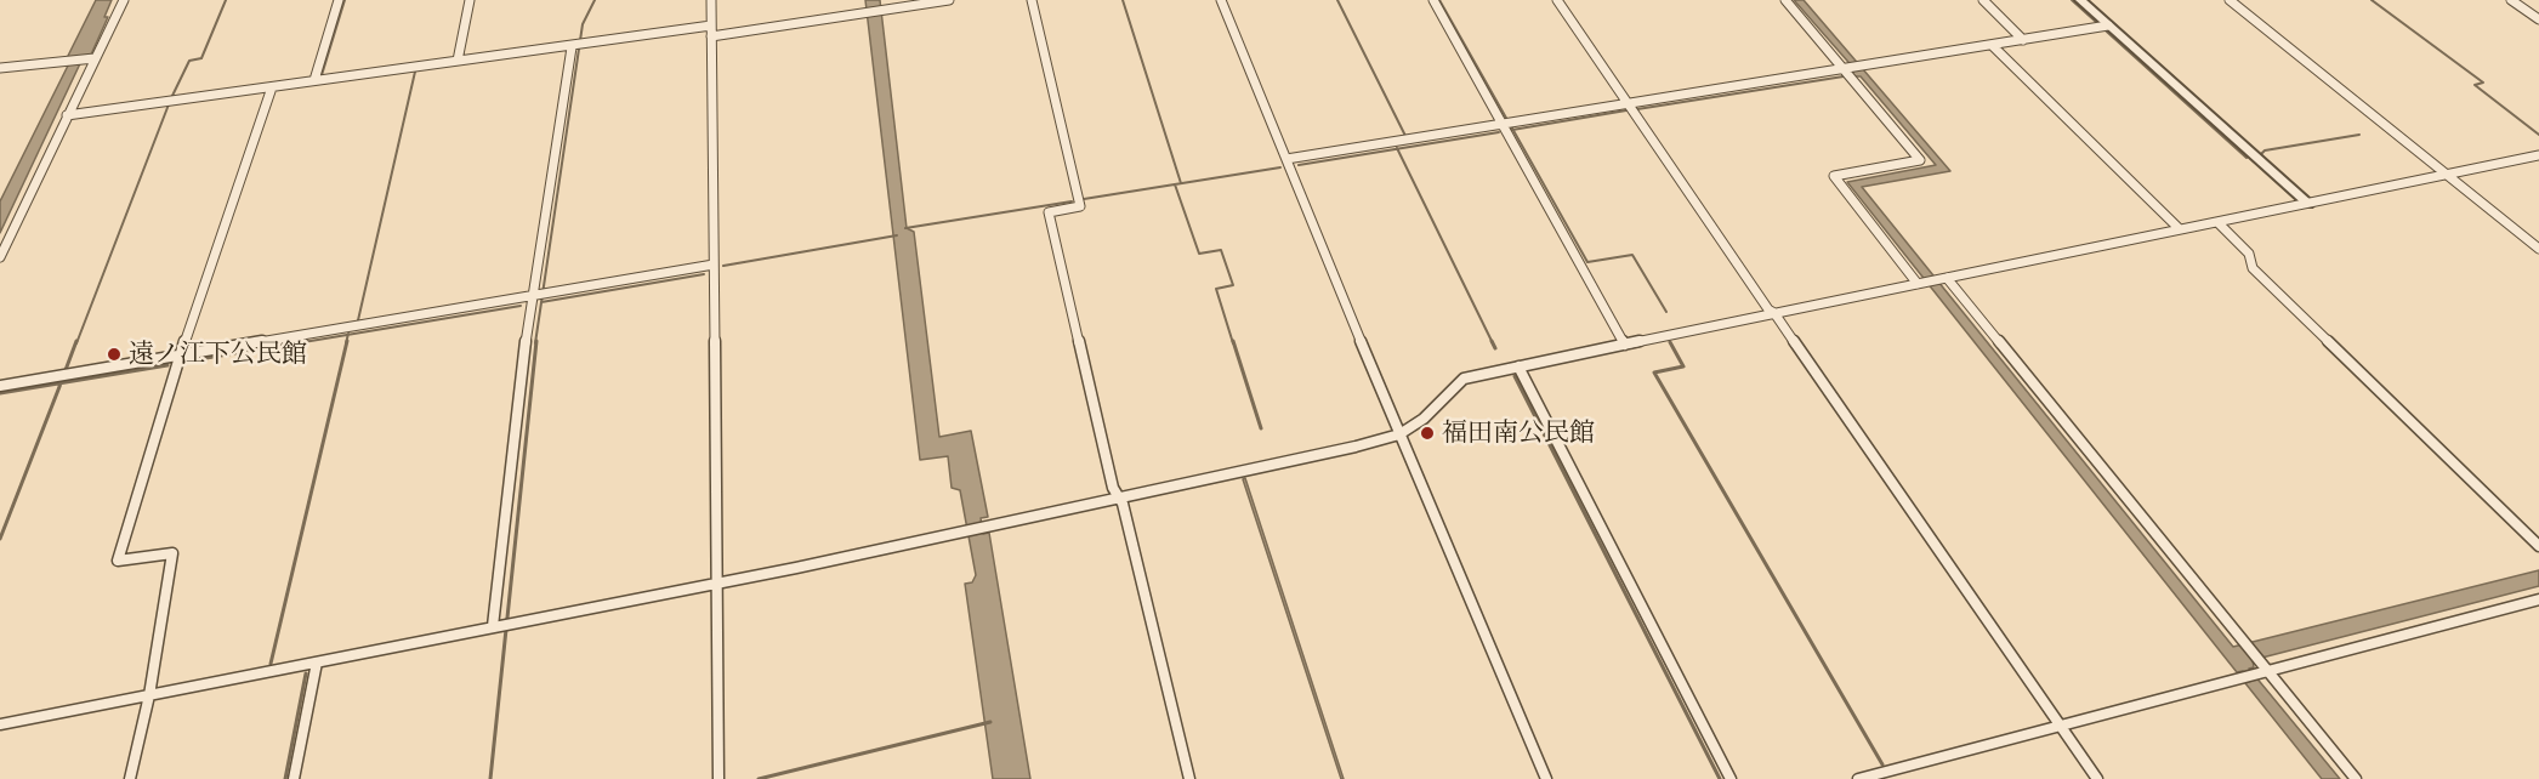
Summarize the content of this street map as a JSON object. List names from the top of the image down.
{
  "places": ["遠ノ江下公民館", "福田南公民館"]
}
